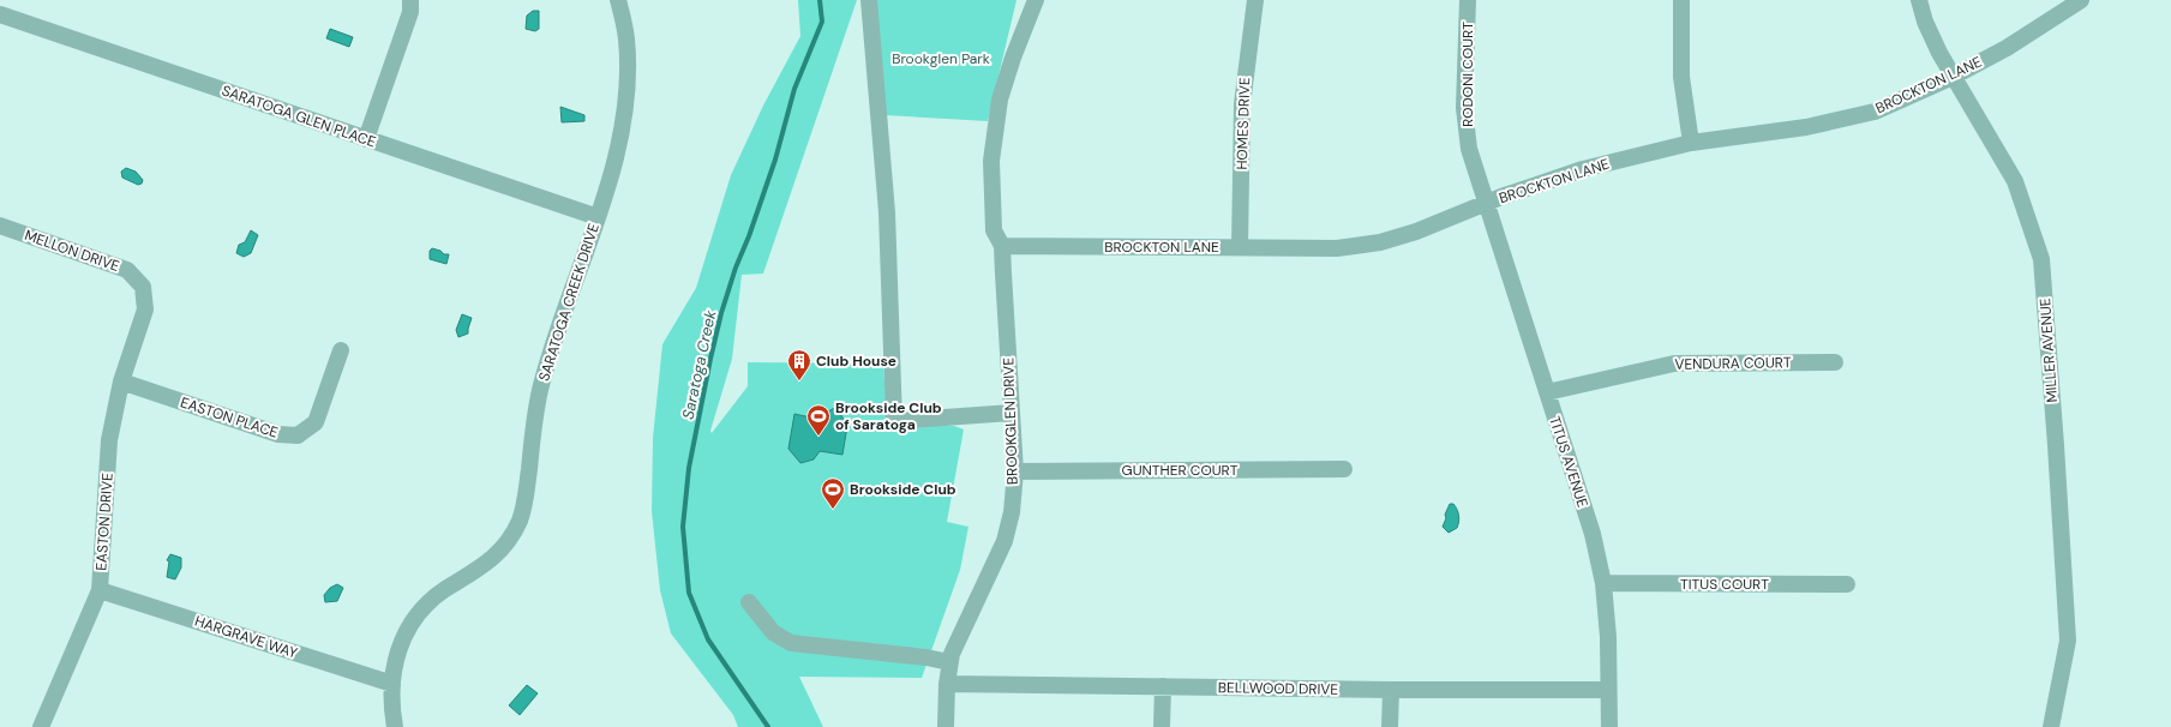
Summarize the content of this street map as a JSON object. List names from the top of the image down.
{
  "streets": {
    "street": [
      "RODONI COURT",
      "BROCKTON LANE",
      "SARATOGA GLEN PLACE",
      "HOMES DRIVE",
      "MELLON DRIVE",
      "SARATOGA CREEK DRIVE",
      "MILLER AVENUE",
      "VENDURA COURT",
      "EASTON PLACE",
      "BROOKGLEN DRIVE",
      "TITUS AVENUE",
      "GUNTHER COURT",
      "EASTON DRIVE",
      "TITUS COURT",
      "HARGRAVE WAY",
      "BELLWOOD DRIVE"
    ]
  },
  "crossings": [
    ["RODONI COURT", "BROCKTON LANE"],
    ["RODONI COURT", "TITUS AVENUE"],
    ["BROCKTON LANE", "HOMES DRIVE"],
    ["BROCKTON LANE", "MILLER AVENUE"],
    ["BROCKTON LANE", "BROOKGLEN DRIVE"],
    ["BROCKTON LANE", "TITUS AVENUE"],
    ["SARATOGA GLEN PLACE", "SARATOGA CREEK DRIVE"],
    ["MELLON DRIVE", "EASTON DRIVE"],
    ["SARATOGA CREEK DRIVE", "HARGRAVE WAY"],
    ["VENDURA COURT", "TITUS AVENUE"],
    ["EASTON PLACE", "EASTON DRIVE"],
    ["BROOKGLEN DRIVE", "GUNTHER COURT"],
    ["BROOKGLEN DRIVE", "BELLWOOD DRIVE"],
    ["TITUS AVENUE", "TITUS COURT"],
    ["TITUS AVENUE", "BELLWOOD DRIVE"],
    ["EASTON DRIVE", "HARGRAVE WAY"]
  ],
  "water": ["Saratoga Creek"],
  "parks": ["Brookglen Park"],
  "places": {
    "building": ["Club House"],
    "sports": ["Brookside Club of Saratoga", "Brookside Club"]
  }
}
